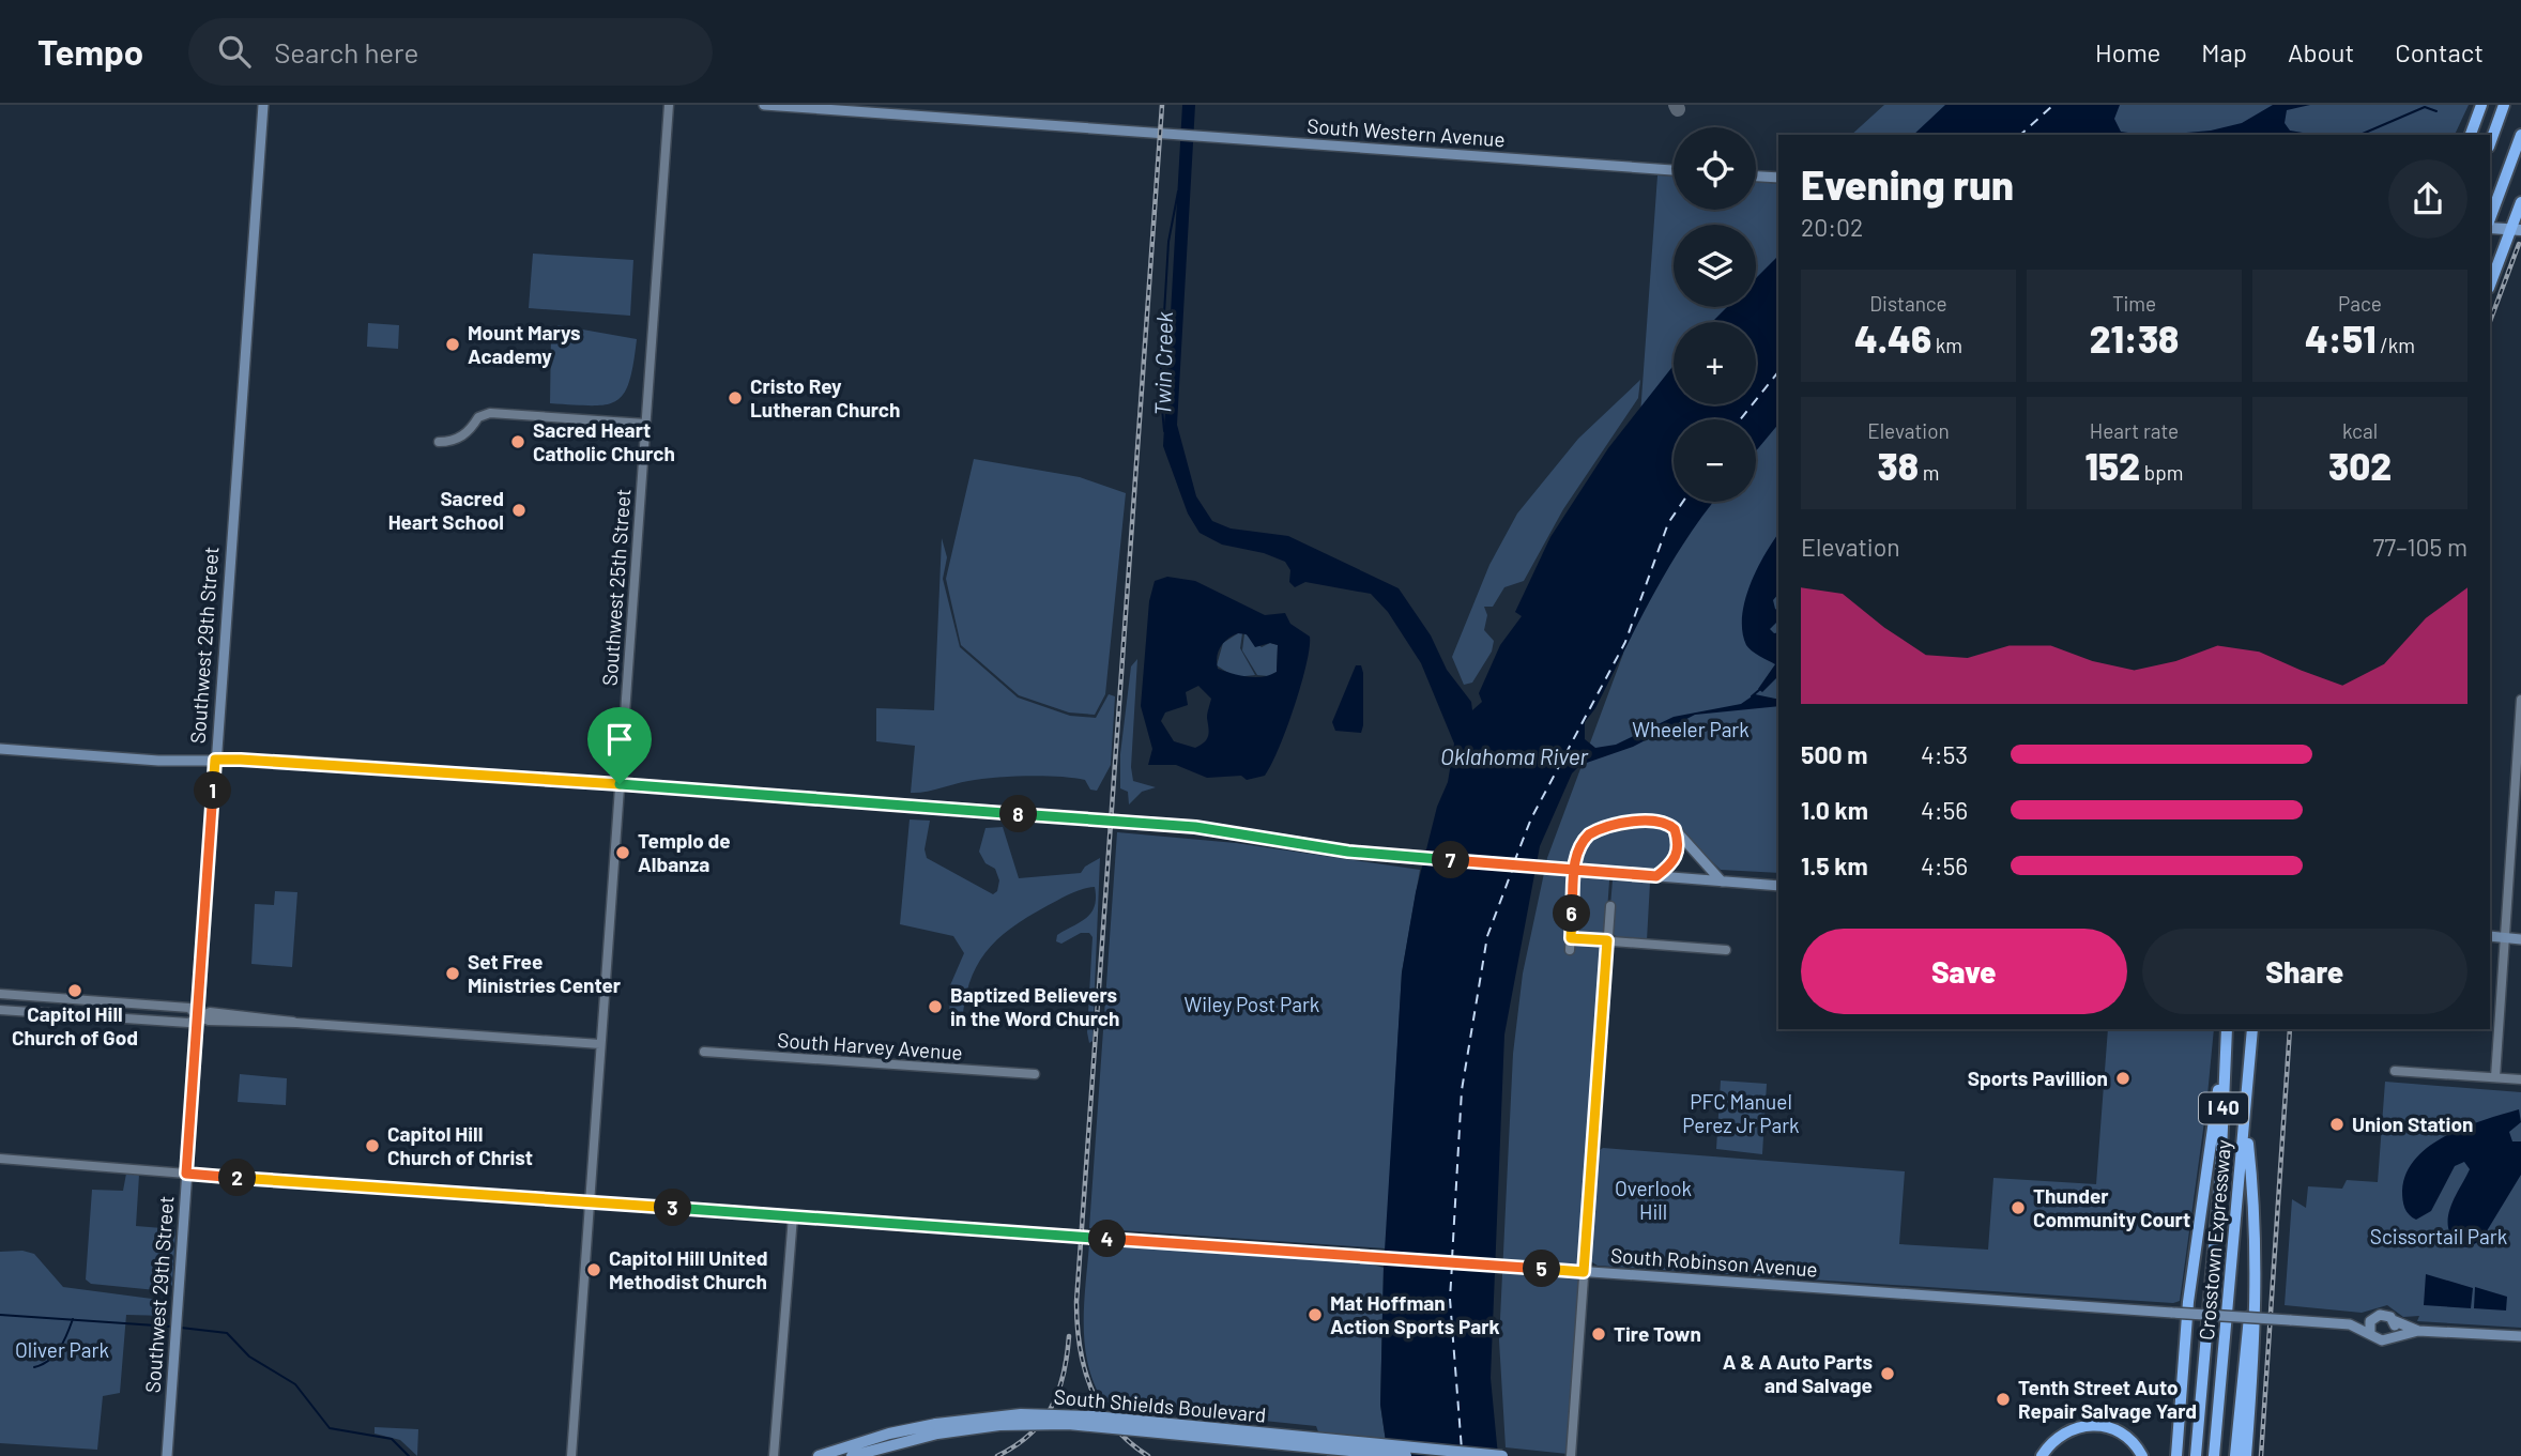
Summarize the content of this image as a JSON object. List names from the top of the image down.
{
  "streets": {
    "highway": ["I 40", "Crosstown Expressway"],
    "main road": [
      "South Western Avenue",
      "Southwest 29th Street",
      "South Robinson Avenue",
      "South Shields Boulevard"
    ],
    "street": ["Southwest 25th Street", "South Harvey Avenue"]
  },
  "crossings": [
    ["Southwest 25th Street", "South Robinson Avenue"],
    ["Southwest 29th Street", "South Robinson Avenue"]
  ],
  "water": ["Twin Creek", "Oklahoma River"],
  "parks": [
    "Wheeler Park",
    "Wiley Post Park",
    "PFC Manuel Perez Jr Park",
    "Overlook Hill",
    "Scissortail Park",
    "Oliver Park"
  ],
  "places": [
    "Mount Marys Academy",
    "Cristo Rey Lutheran Church",
    "Sacred Heart Catholic Church",
    "Sacred Heart School",
    "Templo de Albanza",
    "Set Free Ministries Center",
    "Capitol Hill Church of God",
    "Baptized Believers in the Word Church",
    "Sports Pavillion",
    "Union Station",
    "Capitol Hill Church of Christ",
    "Thunder Community Court",
    "Capitol Hill United Methodist Church",
    "Mat Hoffman Action Sports Park",
    "Tire Town",
    "A & A Auto Parts and Salvage",
    "Tenth Street Auto Repair Salvage Yard"
  ],
  "page": {
    "header": "Tempo",
    "search": "Search here",
    "nav": [
      "Home",
      "Map",
      "About",
      "Contact"
    ],
    "map_buttons": ["+", "−"],
    "heading": ["Evening run", "20:02"],
    "stats": [
      ["Distance", "4.46 km"],
      ["Time", "21:38"],
      ["Pace", "4:51 /km"],
      ["Elevation", "38 m"],
      ["Heart rate", "152 bpm"],
      ["kcal", "302"]
    ],
    "chart": ["Elevation", "77–105 m"],
    "list": [
      {
        "name": "500 m",
        "note": "4:53"
      },
      {
        "name": "1.0 km",
        "note": "4:56"
      },
      {
        "name": "1.5 km",
        "note": "4:56"
      }
    ],
    "pins": [
      "1",
      "8",
      "7",
      "6",
      "2",
      "3",
      "4",
      "5"
    ],
    "buttons": ["Save", "Share"]
  }
}
